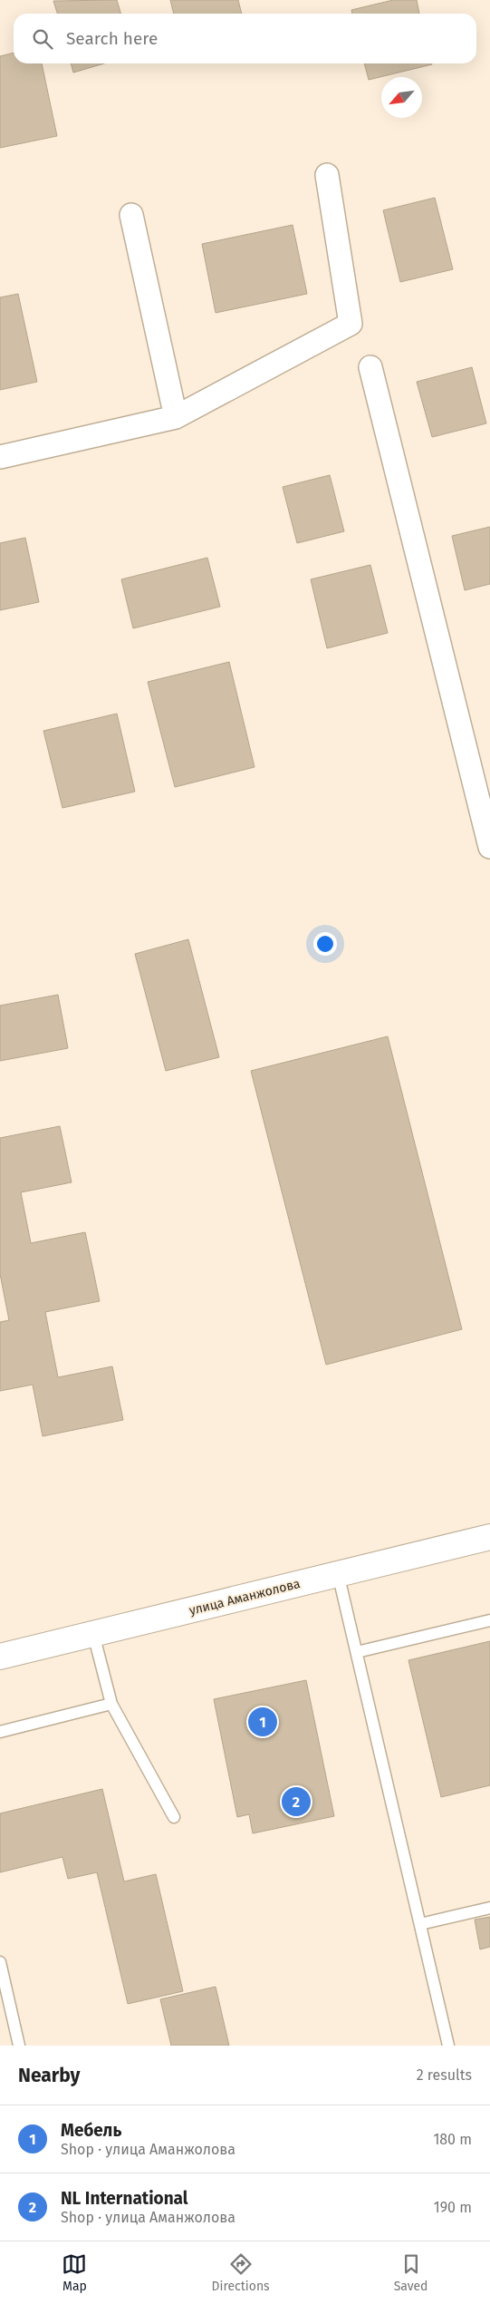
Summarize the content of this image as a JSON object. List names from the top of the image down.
{
  "streets": {
    "main road": ["улица Аманжолова"]
  },
  "north": "bottom left",
  "page": {
    "search": "Search here",
    "pins": ["1", "2"],
    "heading": ["Nearby", "2 results"],
    "list": [
      {
        "mark": "1",
        "name": "Мебель",
        "note": "Shop · улица Аманжолова",
        "value": "180 m"
      },
      {
        "mark": "2",
        "name": "NL International",
        "note": "Shop · улица Аманжолова",
        "value": "190 m"
      }
    ],
    "nav": ["Map", "Directions", "Saved"]
  }
}
